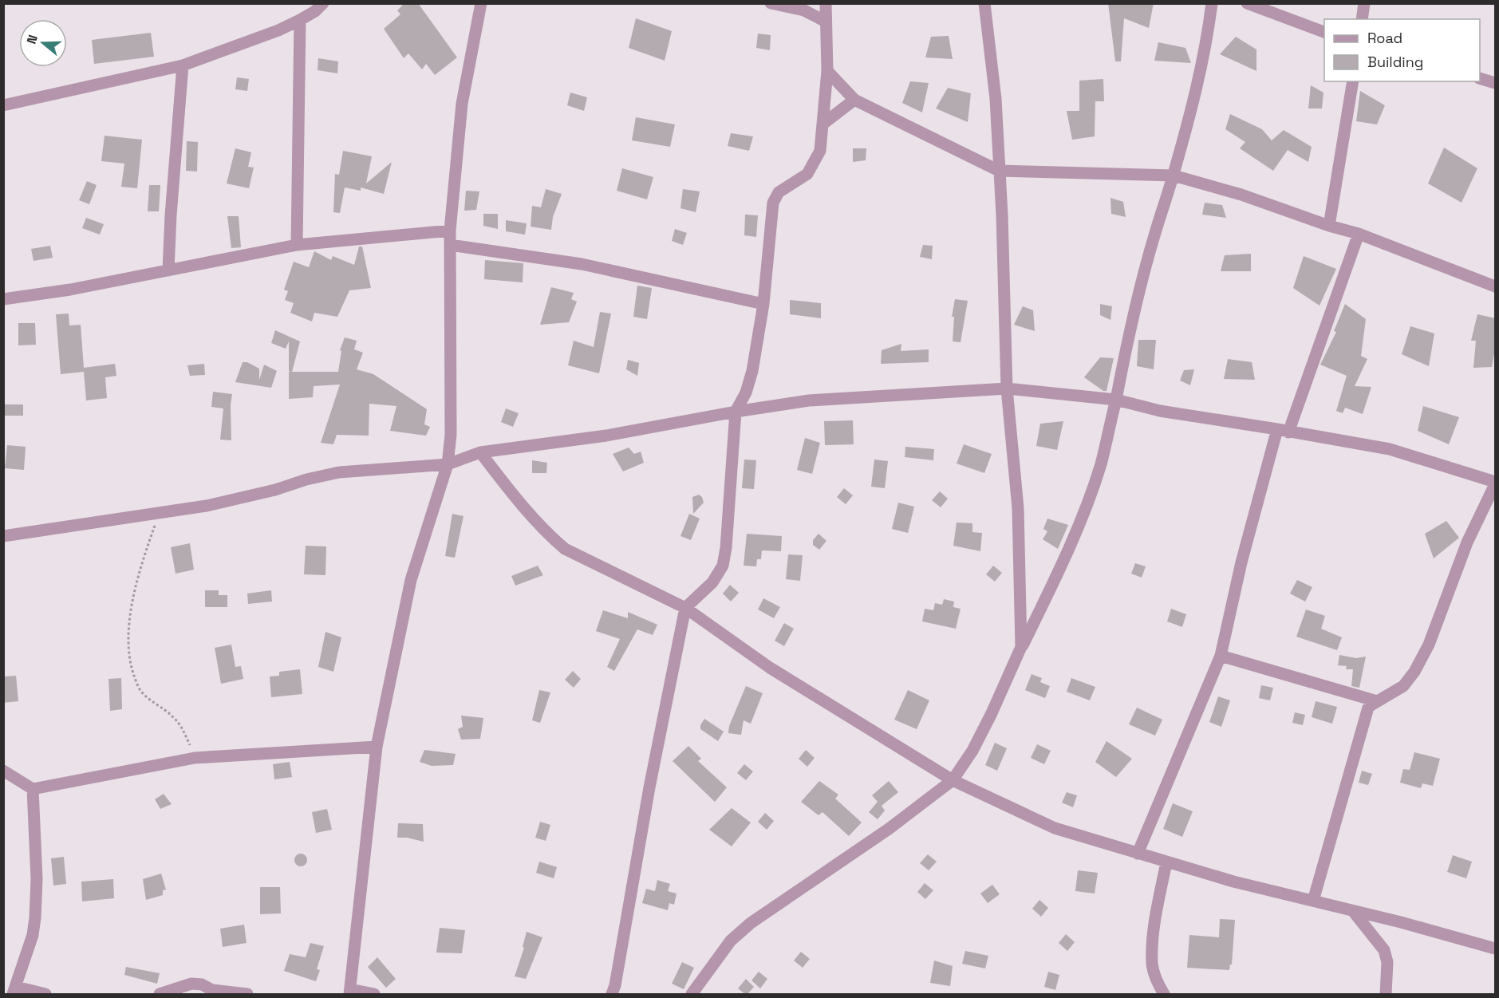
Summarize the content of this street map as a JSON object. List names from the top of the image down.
{
  "legend": ["Road", "Building"],
  "north": "left"
}
